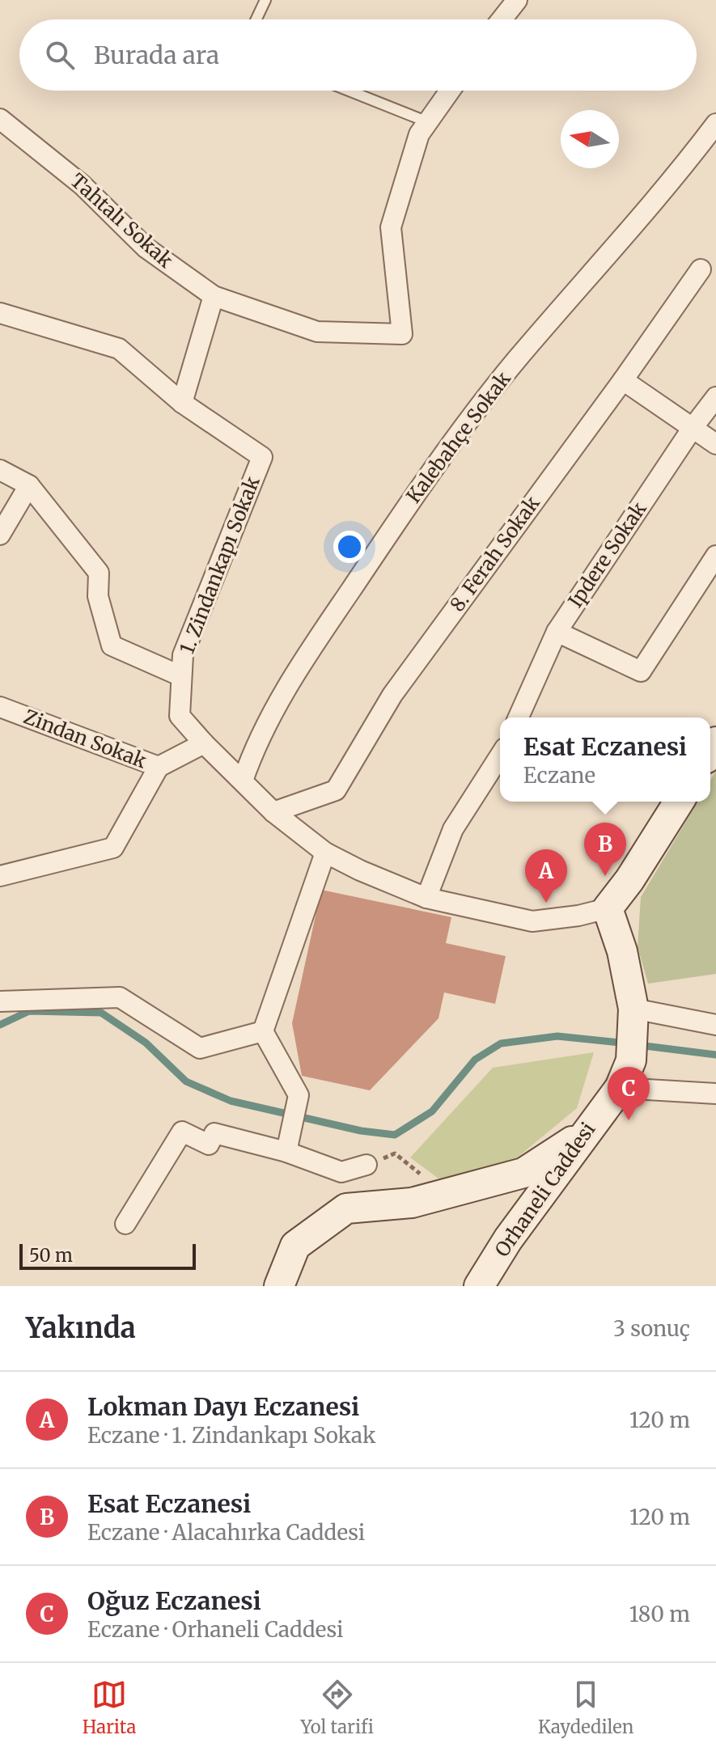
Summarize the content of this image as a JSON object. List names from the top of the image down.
{
  "streets": {
    "main road": ["Orhaneli Caddesi"],
    "street": [
      "Tahtalı Sokak",
      "Kalebahçe Sokak",
      "8. Ferah Sokak",
      "Ipdere Sokak",
      "1. Zindankapı Sokak",
      "Zindan Sokak"
    ]
  },
  "crossings": [
    ["Kalebahçe Sokak", "1. Zindankapı Sokak"],
    ["8. Ferah Sokak", "1. Zindankapı Sokak"],
    ["1. Zindankapı Sokak", "Zindan Sokak"],
    ["1. Zindankapı Sokak", "Orhaneli Caddesi"]
  ],
  "scale_bar": "50 m",
  "north": "left",
  "page": {
    "search": "Burada ara",
    "popup": ["Esat Eczanesi", "Eczane"],
    "pins": ["B", "A", "C"],
    "scale": "50 m",
    "heading": ["Yakında", "3 sonuç"],
    "list": [
      {
        "mark": "A",
        "name": "Lokman Dayı Eczanesi",
        "note": "Eczane · 1. Zindankapı Sokak",
        "value": "120 m"
      },
      {
        "mark": "B",
        "name": "Esat Eczanesi",
        "note": "Eczane · Alacahırka Caddesi",
        "value": "120 m"
      },
      {
        "mark": "C",
        "name": "Oğuz Eczanesi",
        "note": "Eczane · Orhaneli Caddesi",
        "value": "180 m"
      }
    ],
    "nav": ["Harita", "Yol tarifi", "Kaydedilen"]
  }
}
